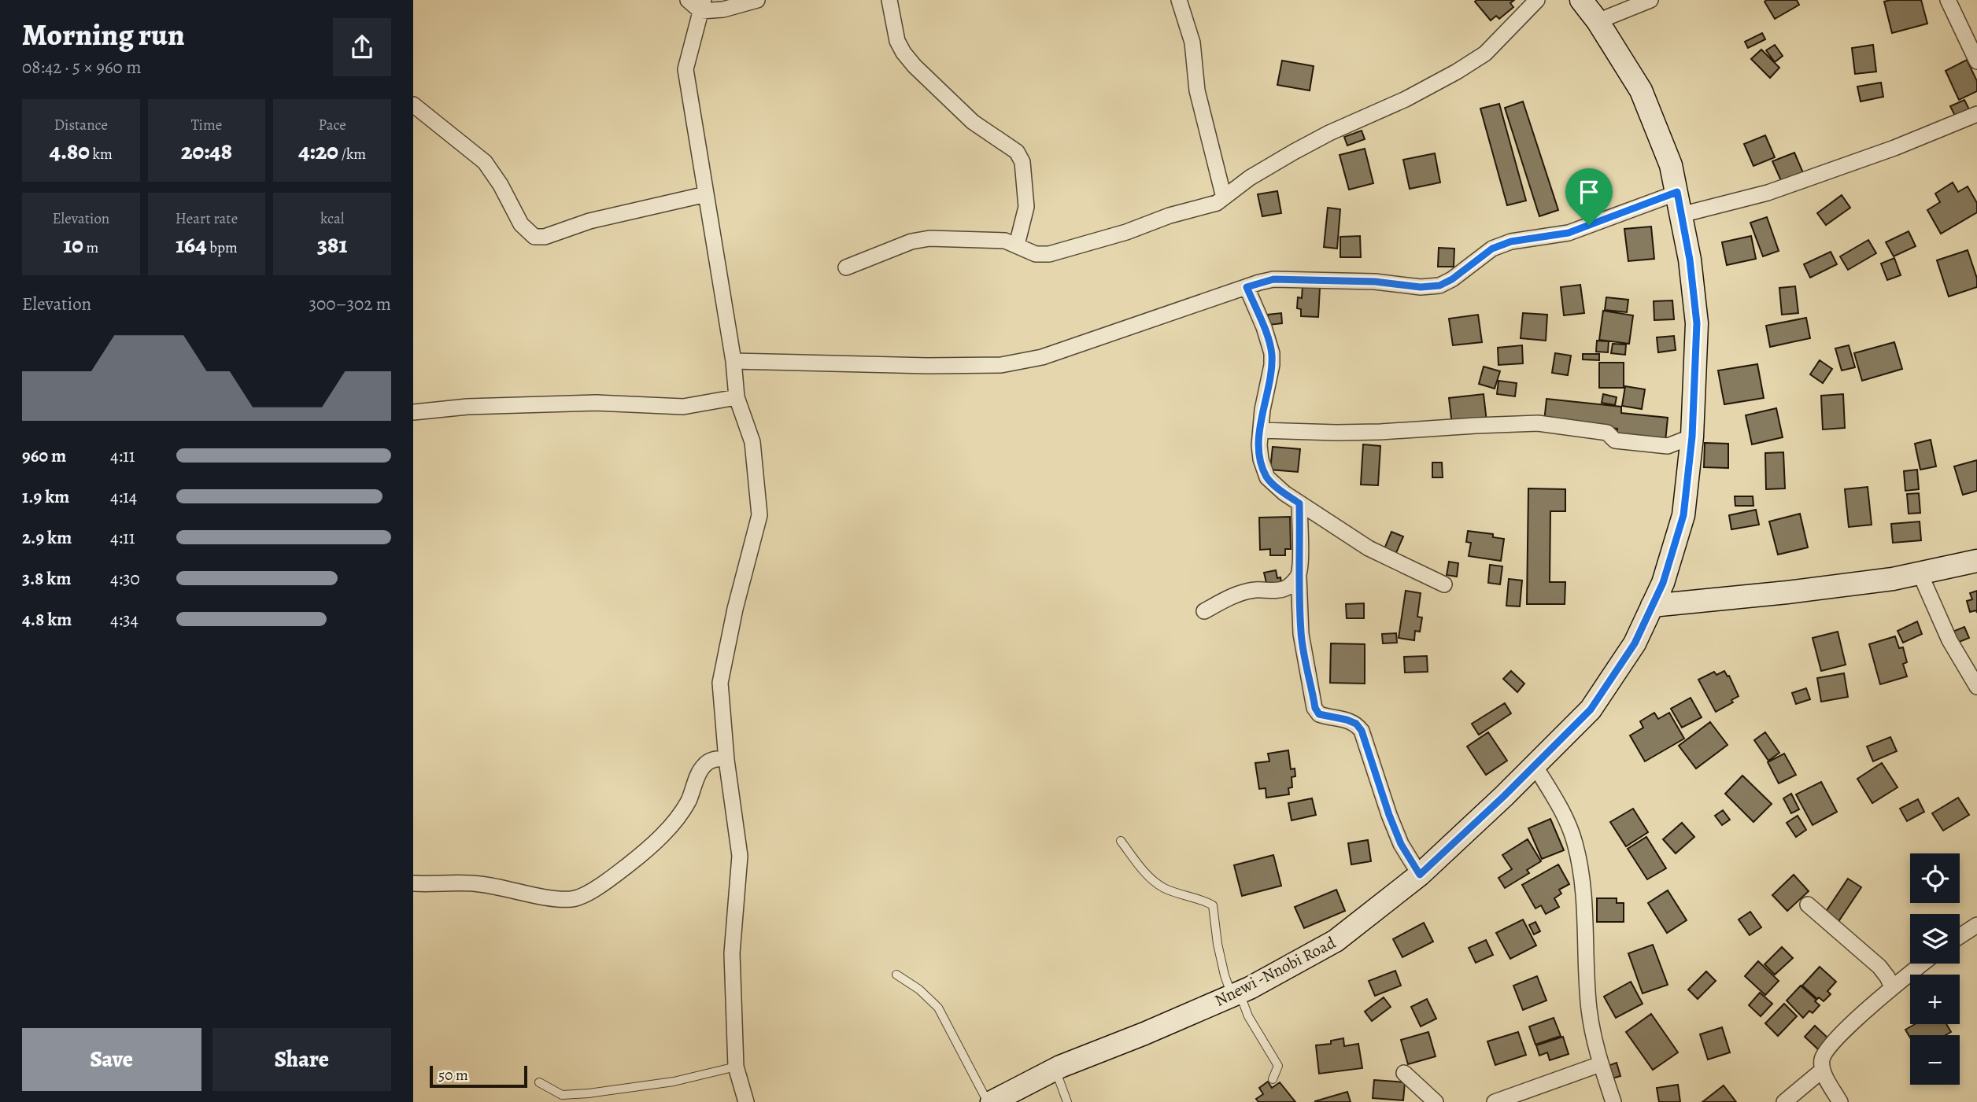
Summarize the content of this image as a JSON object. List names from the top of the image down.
{
  "streets": {
    "main road": ["Nnewi -Nnobi Road"]
  },
  "scale_bar": "50 m",
  "page": {
    "heading": ["Morning run", "08:42 · 5 × 960 m"],
    "stats": [
      ["Distance", "4.80 km"],
      ["Time", "20:48"],
      ["Pace", "4:20 /km"],
      ["Elevation", "10 m"],
      ["Heart rate", "164 bpm"],
      ["kcal", "381"]
    ],
    "chart": ["Elevation", "300–302 m"],
    "list": [
      {
        "name": "960 m",
        "note": "4:11"
      },
      {
        "name": "1.9 km",
        "note": "4:14"
      },
      {
        "name": "2.9 km",
        "note": "4:11"
      },
      {
        "name": "3.8 km",
        "note": "4:30"
      },
      {
        "name": "4.8 km",
        "note": "4:34"
      }
    ],
    "map_buttons": ["+", "−"],
    "buttons": ["Save", "Share"],
    "scale": "50 m"
  }
}
